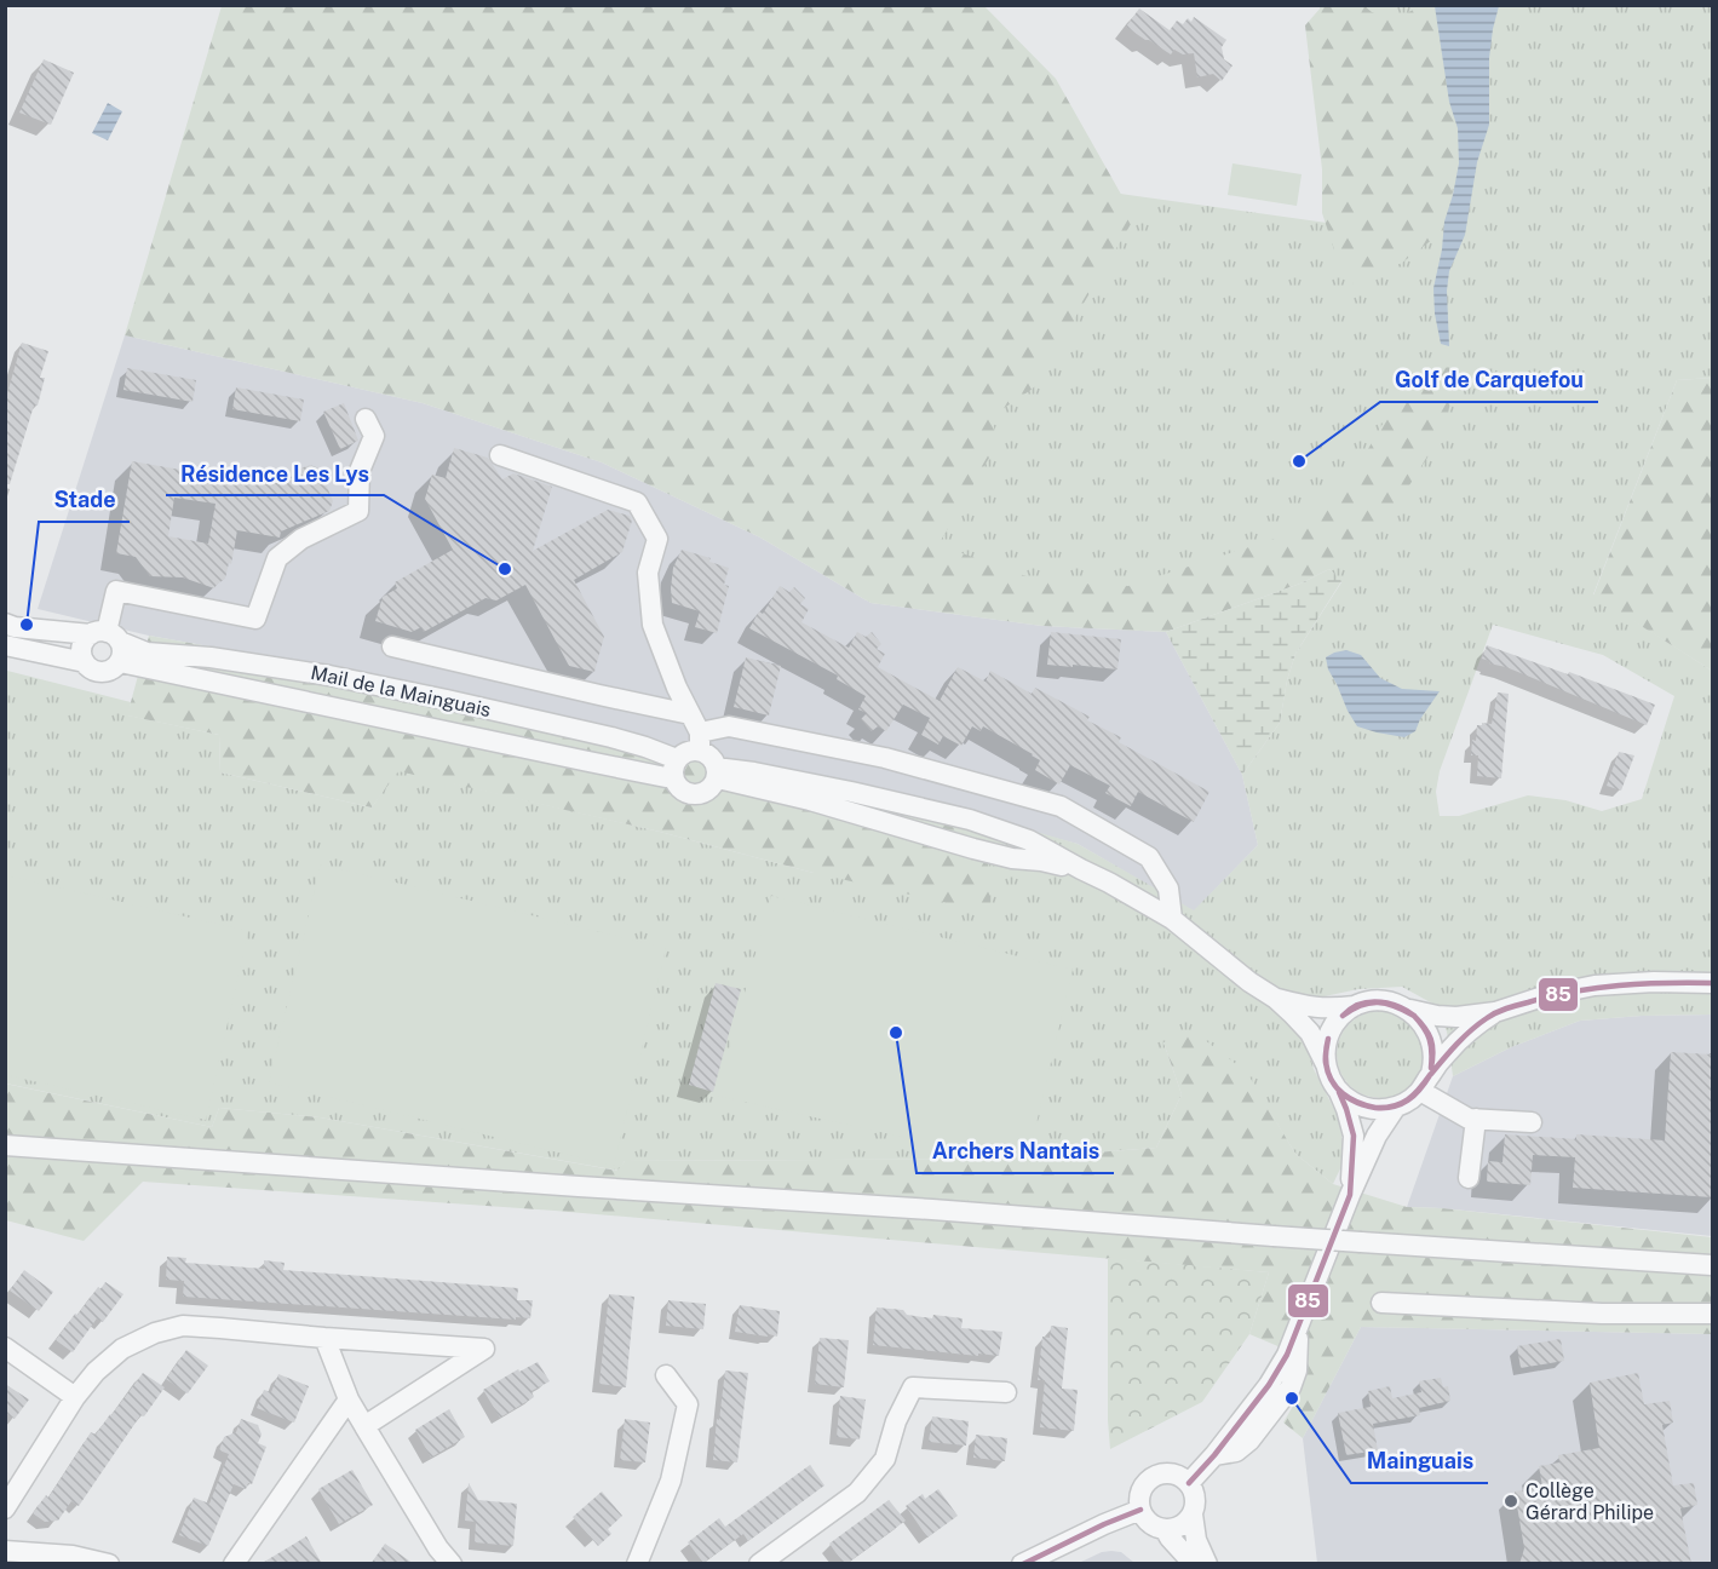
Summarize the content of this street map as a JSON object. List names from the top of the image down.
{
  "streets": {
    "street": ["Mail de la Mainguais"]
  },
  "places": [
    "Golf de Carquefou",
    "Résidence Les Lys",
    "Stade",
    "Archers Nantais",
    "Mainguais",
    "Collège Gérard Philipe"
  ],
  "lines": ["transit line 85"]
}
